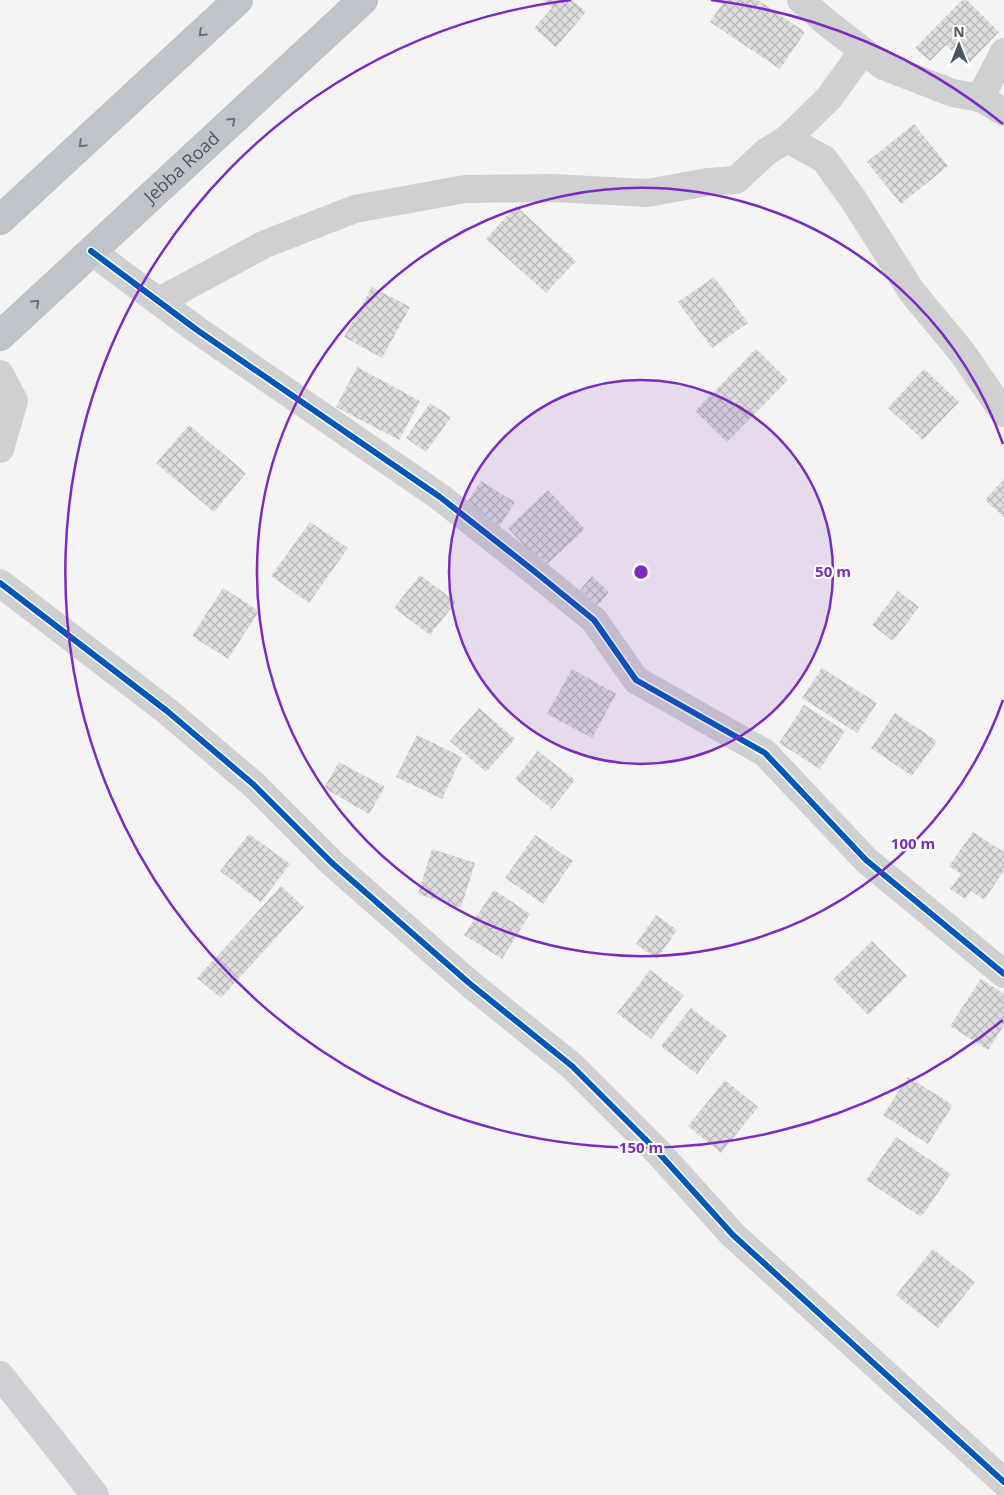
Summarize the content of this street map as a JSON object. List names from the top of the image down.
{
  "streets": {
    "highway": ["Jebba Road"]
  },
  "north": "top",
  "rings": ["50 m", "100 m", "150 m"]
}
